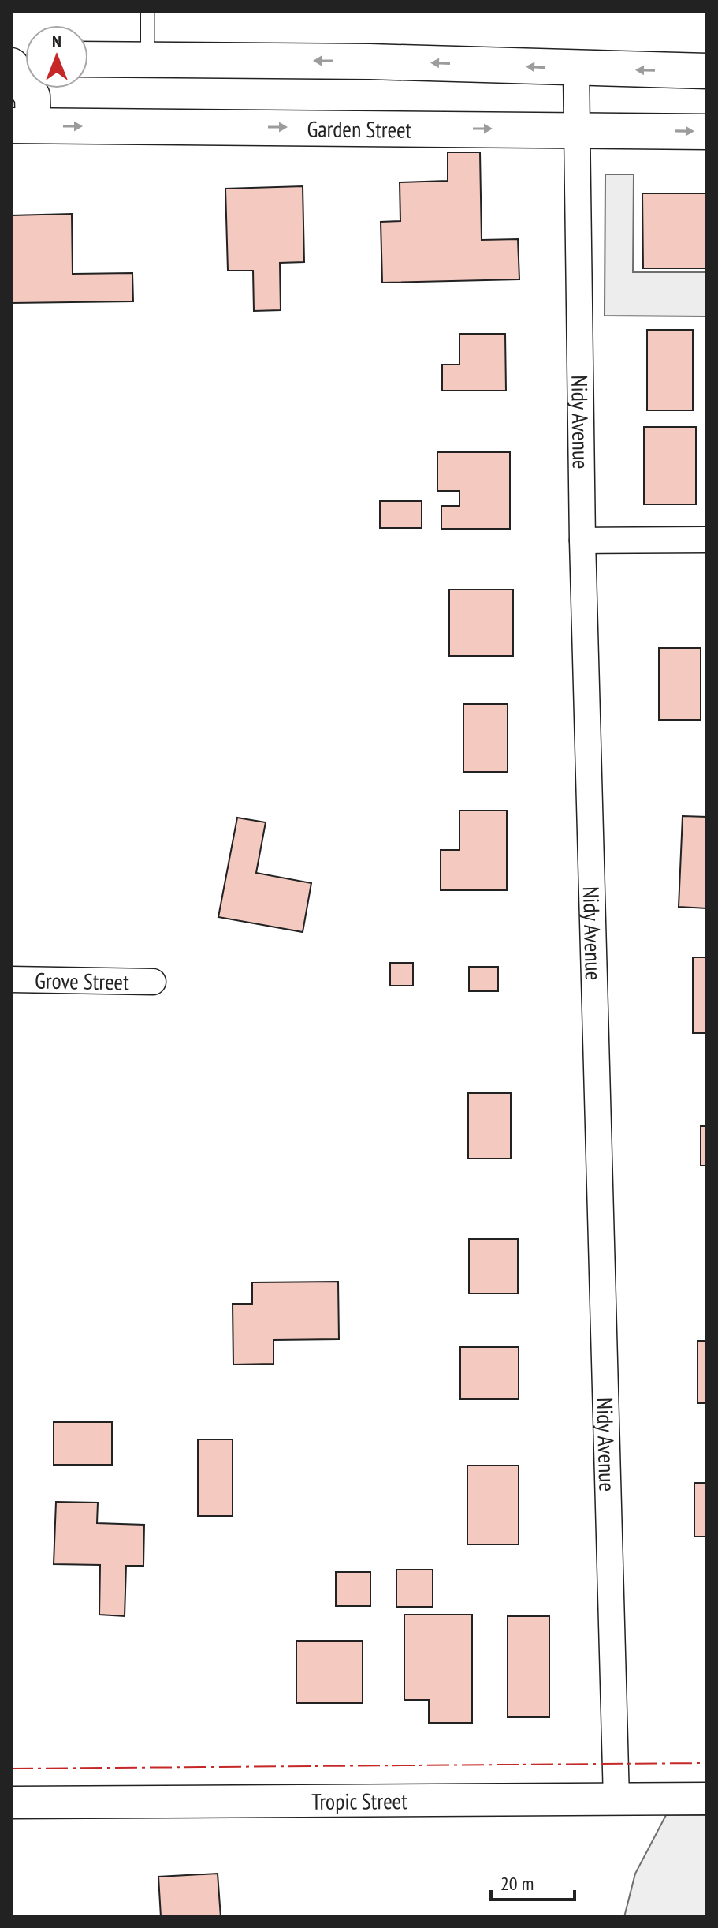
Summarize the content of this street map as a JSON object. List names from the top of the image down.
{
  "streets": {
    "main road": ["Garden Street"],
    "street": ["Nidy Avenue", "Grove Street", "Tropic Street"]
  },
  "crossings": [
    ["Garden Street", "Nidy Avenue"],
    ["Nidy Avenue", "Tropic Street"]
  ],
  "scale_bar": "20 m",
  "north": "top"
}
